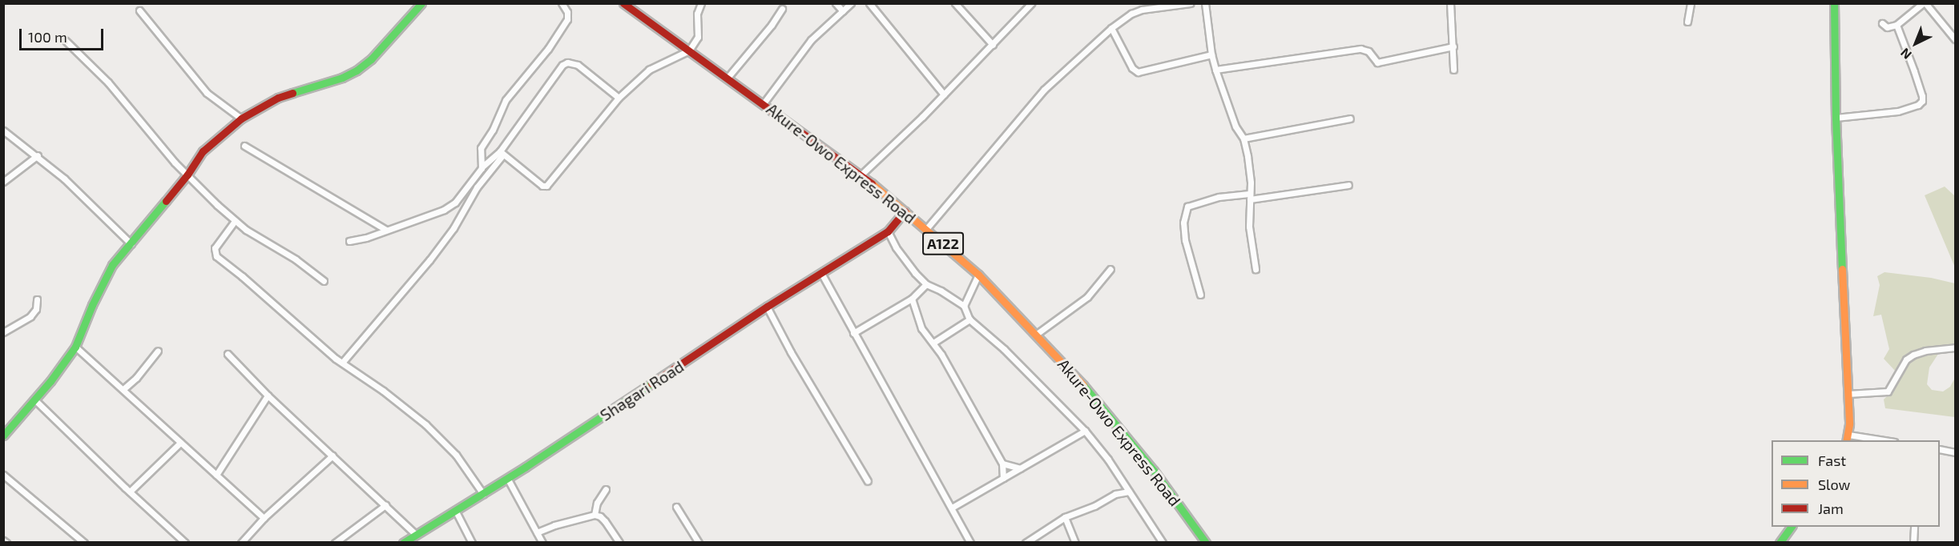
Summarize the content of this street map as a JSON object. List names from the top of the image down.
{
  "streets": {
    "main road": ["Akure-Owo Express Road", "A122", "Shagari Road"]
  },
  "crossings": [
    ["Akure-Owo Express Road", "Shagari Road"]
  ],
  "legend": ["Fast", "Slow", "Jam"],
  "scale_bar": "100 m",
  "north": "bottom left"
}
